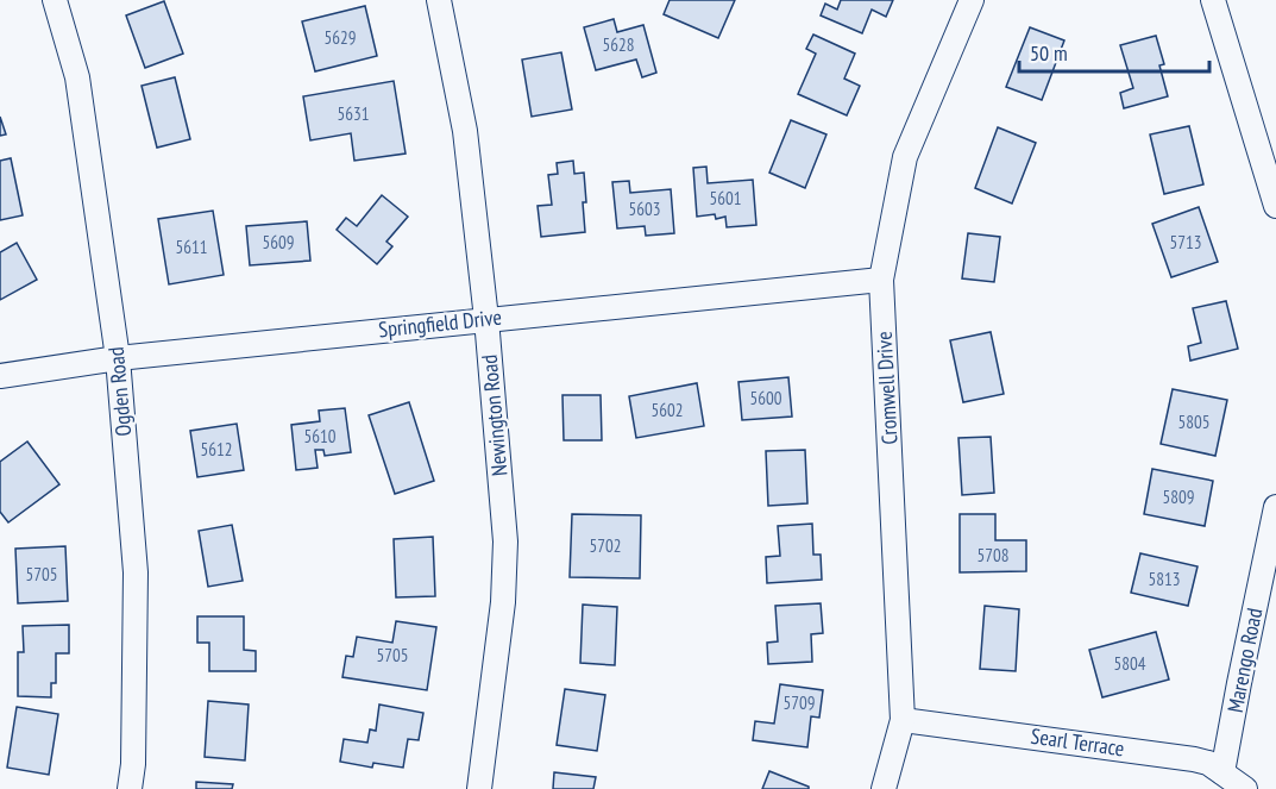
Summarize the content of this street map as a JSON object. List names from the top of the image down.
{
  "streets": {
    "street": [
      "Springfield Drive",
      "Cromwell Drive",
      "Ogden Road",
      "Newington Road",
      "Marengo Road",
      "Searl Terrace"
    ]
  },
  "crossings": [
    ["Springfield Drive", "Cromwell Drive"],
    ["Springfield Drive", "Ogden Road"],
    ["Springfield Drive", "Newington Road"],
    ["Cromwell Drive", "Searl Terrace"],
    ["Marengo Road", "Searl Terrace"]
  ],
  "house_numbers": [
    "5629",
    "5628",
    "5631",
    "5601",
    "5603",
    "5609",
    "5713",
    "5611",
    "5600",
    "5602",
    "5805",
    "5610",
    "5612",
    "5809",
    "5702",
    "5708",
    "5705",
    "5813",
    "5705",
    "5804",
    "5709"
  ],
  "scale_bar": "50 m"
}
